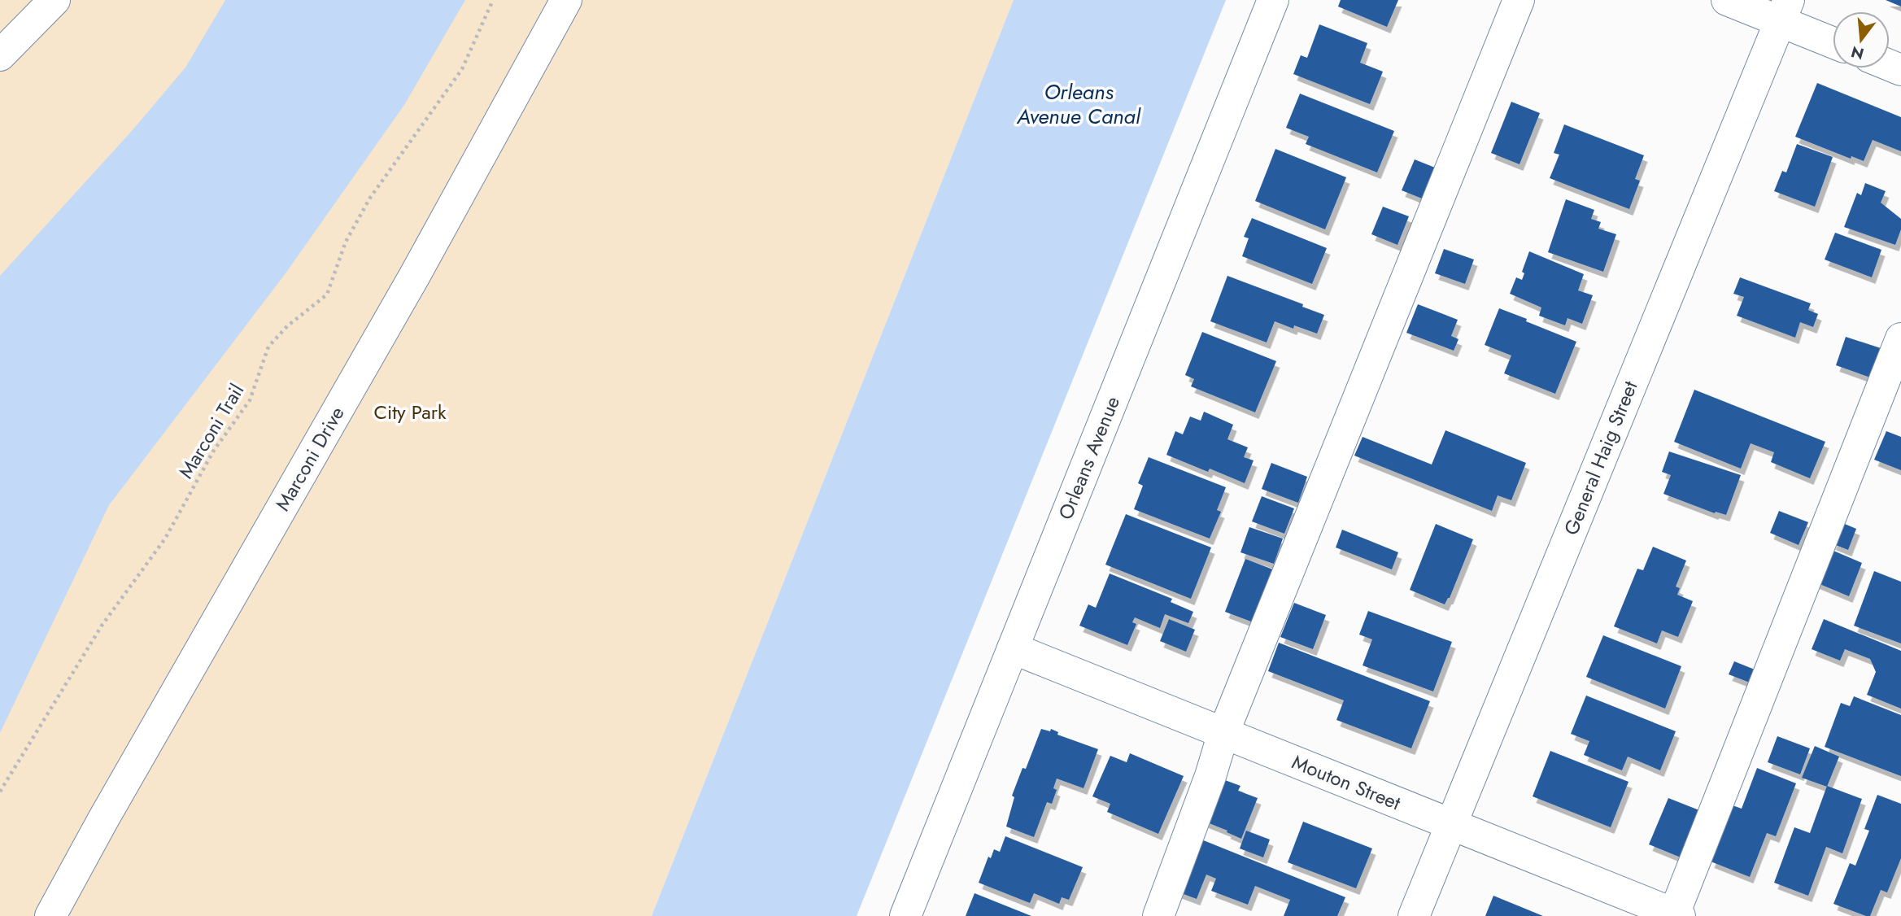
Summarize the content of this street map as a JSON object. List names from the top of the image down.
{
  "streets": {
    "street": [
      "Orleans Avenue",
      "General Haig Street",
      "Marconi Drive",
      "Mouton Street"
    ],
    "path": ["Marconi Trail"]
  },
  "crossings": [
    ["Orleans Avenue", "Mouton Street"],
    ["General Haig Street", "Mouton Street"]
  ],
  "water": ["Orleans Avenue Canal"],
  "parks": ["City Park"],
  "north": "bottom"
}
